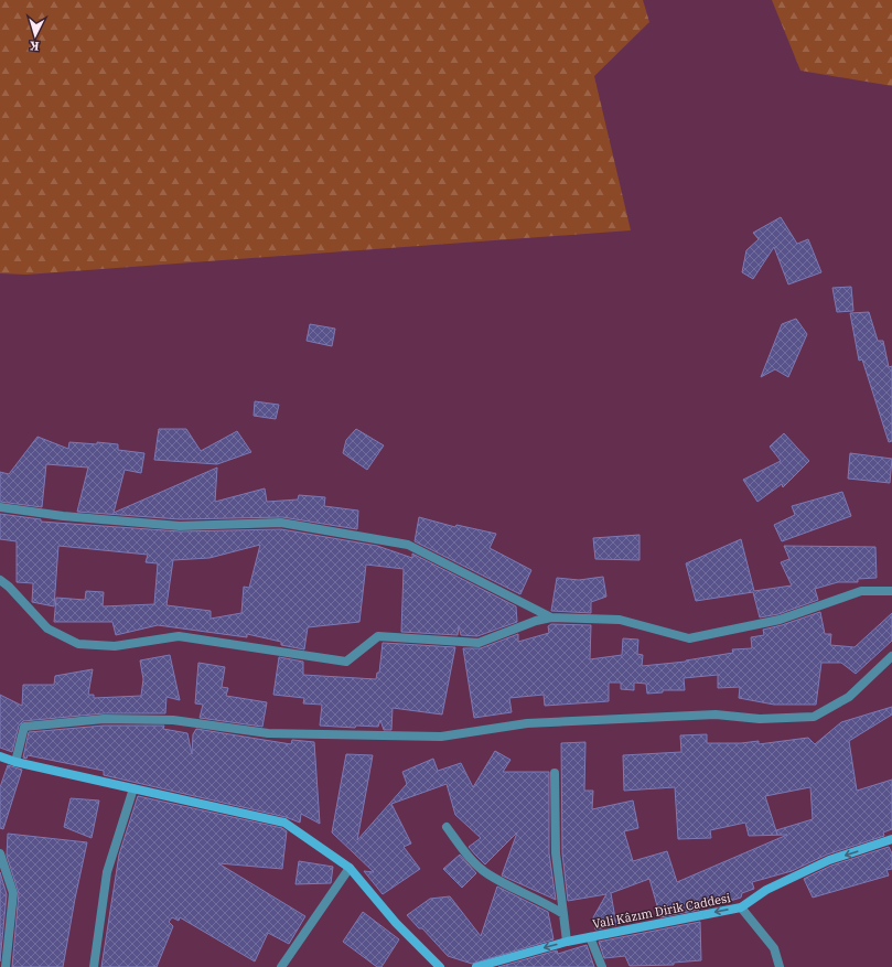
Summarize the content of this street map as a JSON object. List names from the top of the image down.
{
  "streets": {
    "street": ["Vali Kâzım Dirik Caddesi"]
  },
  "one_way": ["Vali Kâzım Dirik Caddesi"],
  "north": "bottom"
}
